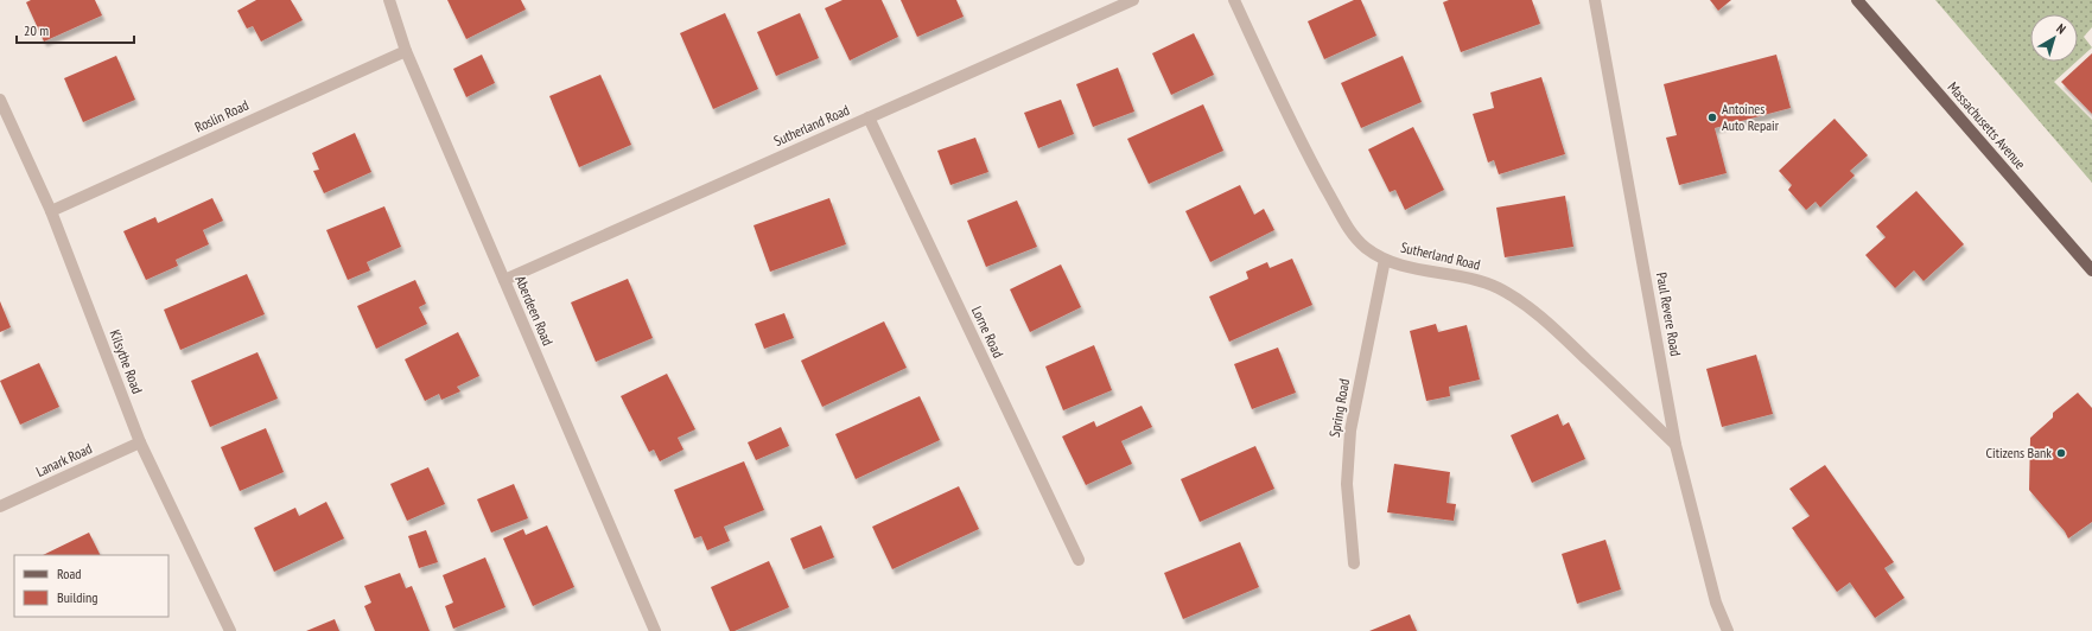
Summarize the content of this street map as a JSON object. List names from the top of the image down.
{
  "streets": {
    "main road": ["Massachusetts Avenue"],
    "street": [
      "Roslin Road",
      "Sutherland Road",
      "Aberdeen Road",
      "Paul Revere Road",
      "Lorne Road",
      "Kilsythe Road",
      "Spring Road",
      "Lanark Road"
    ]
  },
  "crossings": [
    ["Roslin Road", "Aberdeen Road"],
    ["Roslin Road", "Kilsythe Road"],
    ["Sutherland Road", "Aberdeen Road"],
    ["Sutherland Road", "Paul Revere Road"],
    ["Sutherland Road", "Lorne Road"],
    ["Sutherland Road", "Spring Road"],
    ["Kilsythe Road", "Lanark Road"]
  ],
  "places": ["Antoines Auto Repair", "Citizens Bank"],
  "legend": ["Road", "Building"],
  "scale_bar": "20 m",
  "north": "top right"
}
